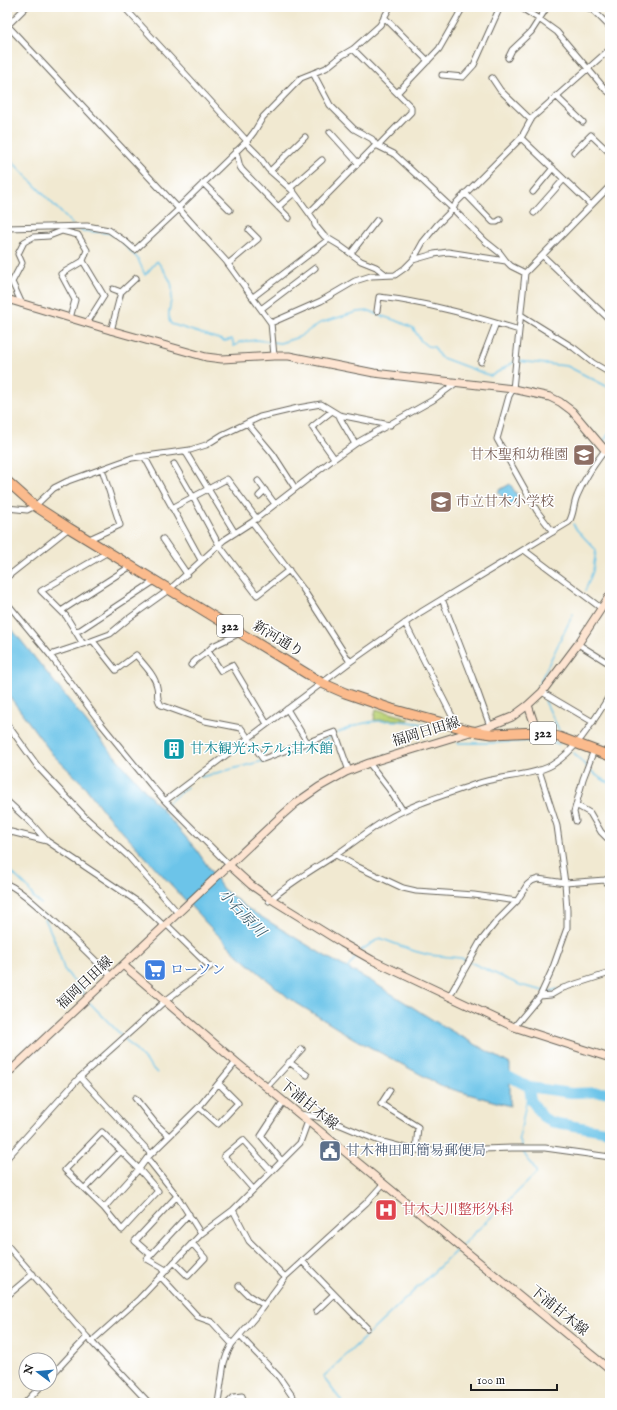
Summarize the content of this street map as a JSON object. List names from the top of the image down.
{
  "streets": {
    "highway": ["322", "新河通り"],
    "main road": ["福岡日田線", "下浦甘木線"]
  },
  "crossings": [
    ["322", "新河通り"],
    ["322", "福岡日田線"],
    ["新河通り", "福岡日田線"],
    ["福岡日田線", "下浦甘木線"]
  ],
  "water": ["小石原川"],
  "places": {
    "school or university": ["甘木聖和幼稚園", "市立甘木小学校"],
    "building": ["甘木観光ホテル;甘木館"],
    "supermarket": ["ローソン"],
    "public building": ["甘木神田町簡易郵便局"],
    "hospital": ["甘木大川整形外科"]
  },
  "scale_bar": "100 m",
  "north": "left"
}
